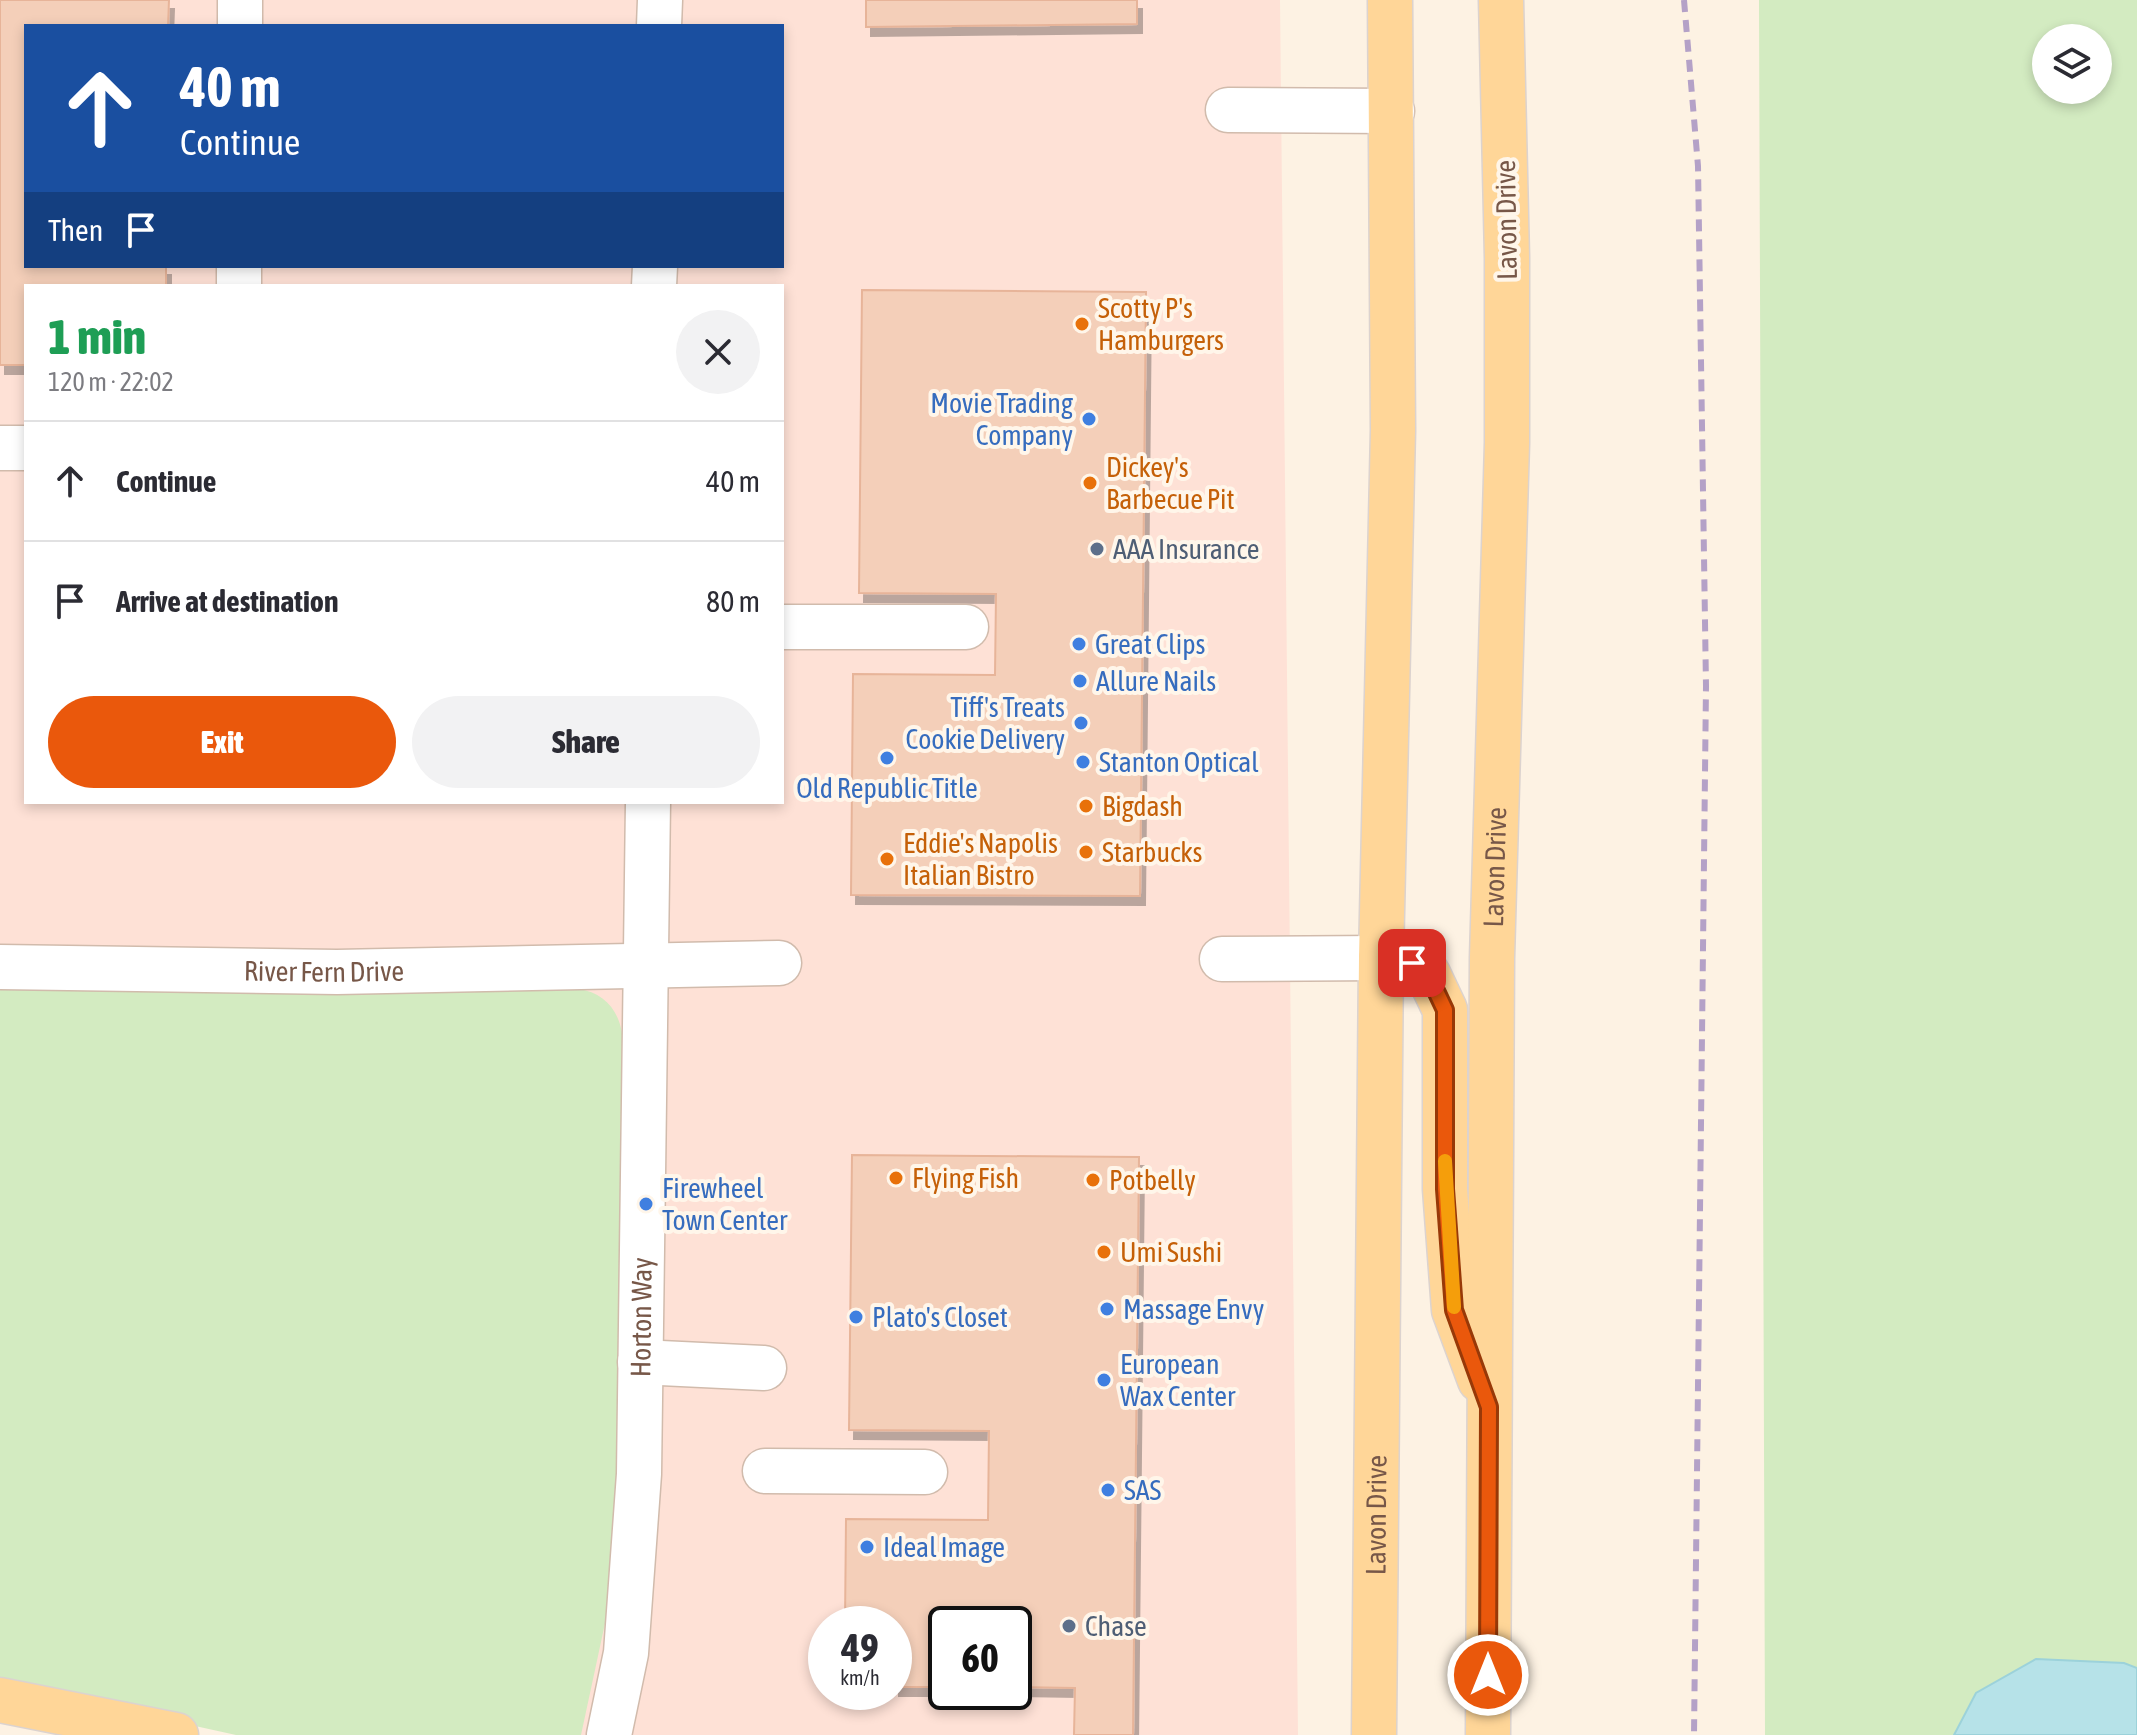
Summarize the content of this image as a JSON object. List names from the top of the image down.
{
  "streets": {
    "main road": ["Lavon Drive"],
    "street": ["River Fern Drive", "Horton Way"]
  },
  "crossings": [
    ["River Fern Drive", "Horton Way"]
  ],
  "places": [
    "Scotty P's Hamburgers",
    "Movie Trading Company",
    "Dickey's Barbecue Pit",
    "AAA Insurance",
    "Great Clips",
    "Allure Nails",
    "Tiff's Treats Cookie Delivery",
    "Old Republic Title",
    "Stanton Optical",
    "Bigdash",
    "Starbucks",
    "Eddie's Napolis Italian Bistro",
    "Flying Fish",
    "Potbelly",
    "Firewheel Town Center",
    "Umi Sushi",
    "Massage Envy",
    "Plato's Closet",
    "European Wax Center",
    "SAS",
    "Ideal Image",
    "Chase"
  ],
  "page": {
    "turn": ["40 m", "Continue"],
    "then": "Then",
    "heading": ["1 min", "120 m · 22:02"],
    "list": [
      {
        "name": "Continue",
        "value": "40 m"
      },
      {
        "name": "Arrive at destination",
        "value": "80 m"
      }
    ],
    "buttons": ["Exit", "Share"],
    "speed": "49 km/h",
    "limit": "60"
  }
}
